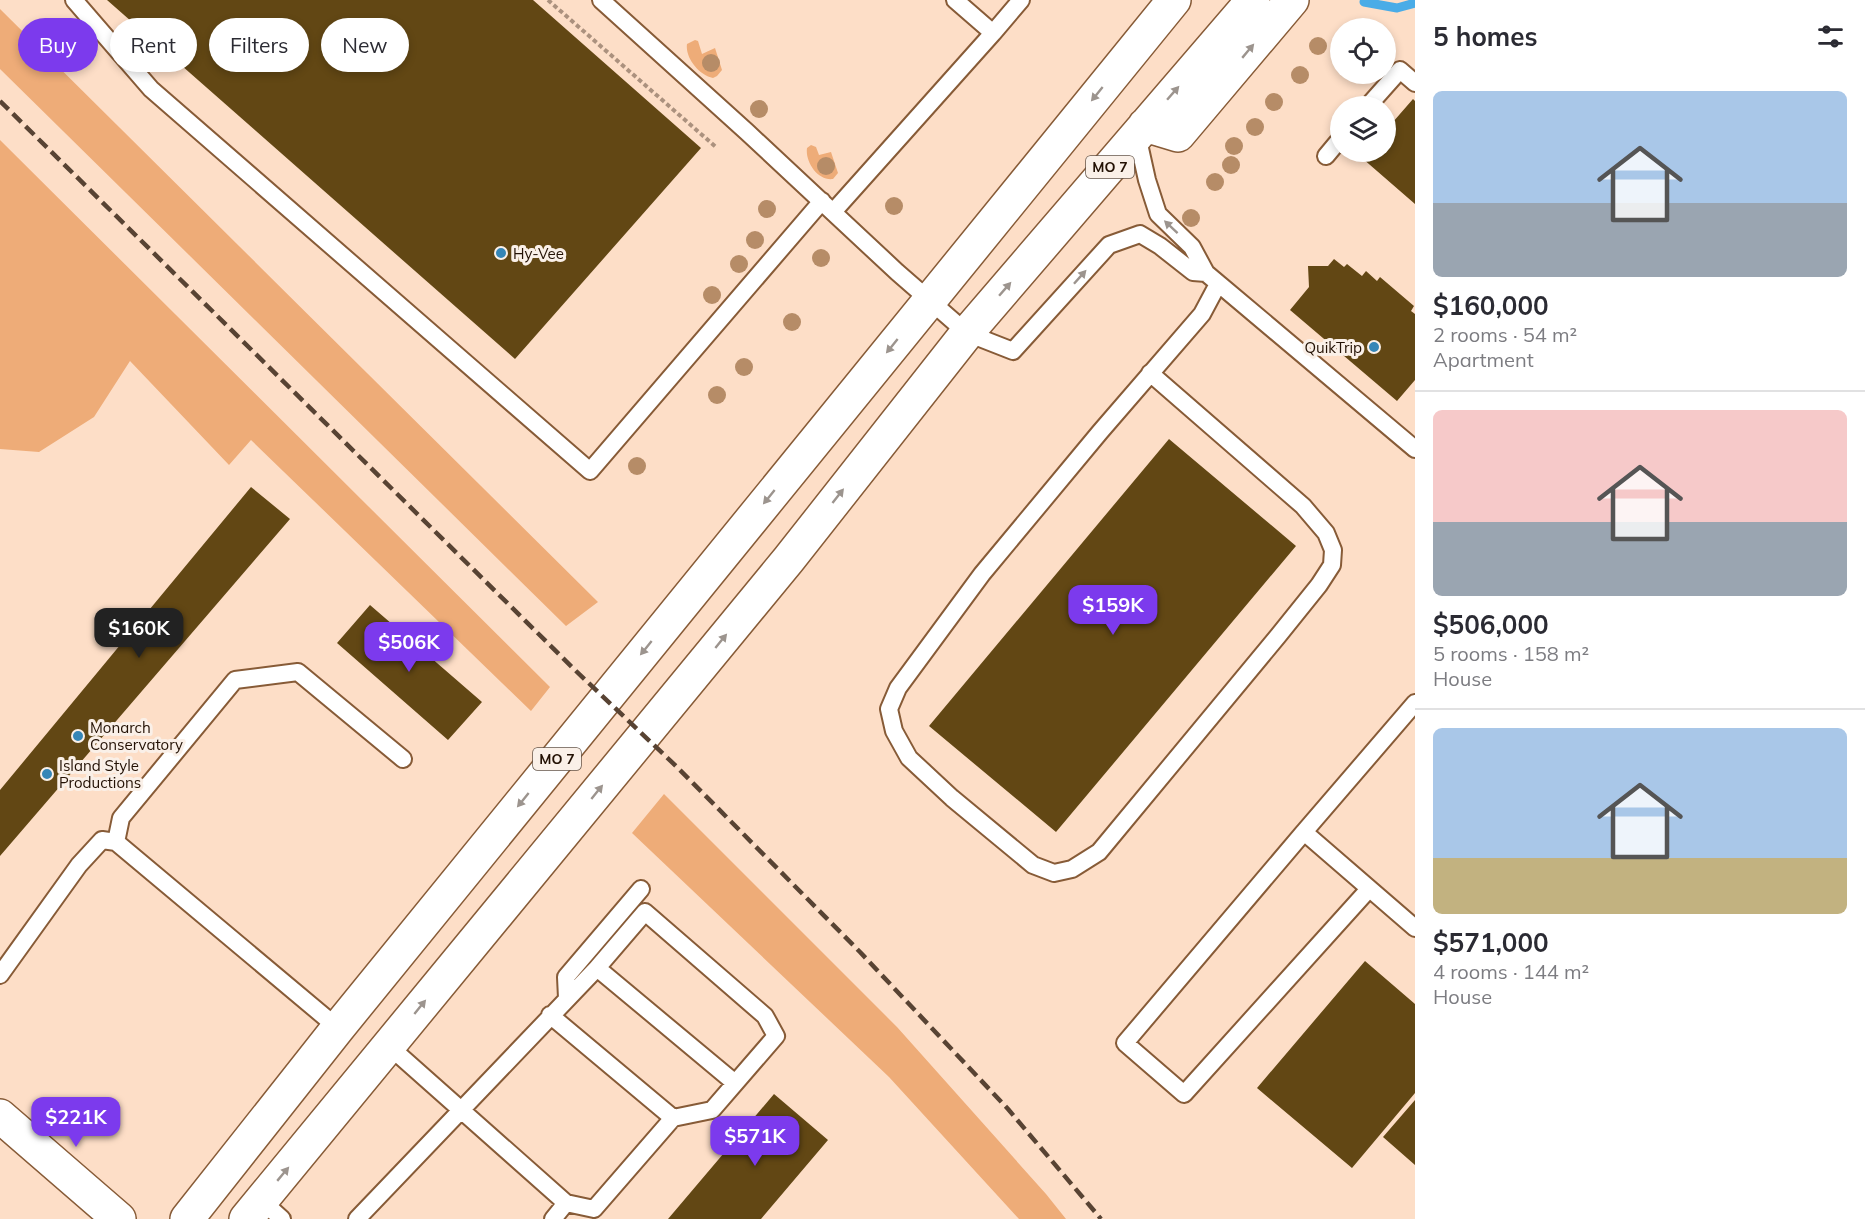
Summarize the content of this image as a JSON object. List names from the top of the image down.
{
  "streets": {
    "main road": ["MO 7"]
  },
  "places": [
    "Hy-Vee",
    "QuikTrip",
    "Monarch Conservatory",
    "Island Style Productions"
  ],
  "page": {
    "heading": "5 homes",
    "chip": [
      "Buy",
      "Rent",
      "Filters",
      "New"
    ],
    "list": [
      {
        "name": "$160,000",
        "note": "2 rooms · 54 m² · Apartment"
      },
      {
        "name": "$506,000",
        "note": "5 rooms · 158 m² · House"
      },
      {
        "name": "$571,000",
        "note": "4 rooms · 144 m² · House"
      }
    ],
    "price": [
      "$159K",
      "$160K",
      "$506K",
      "$221K",
      "$571K"
    ]
  }
}
